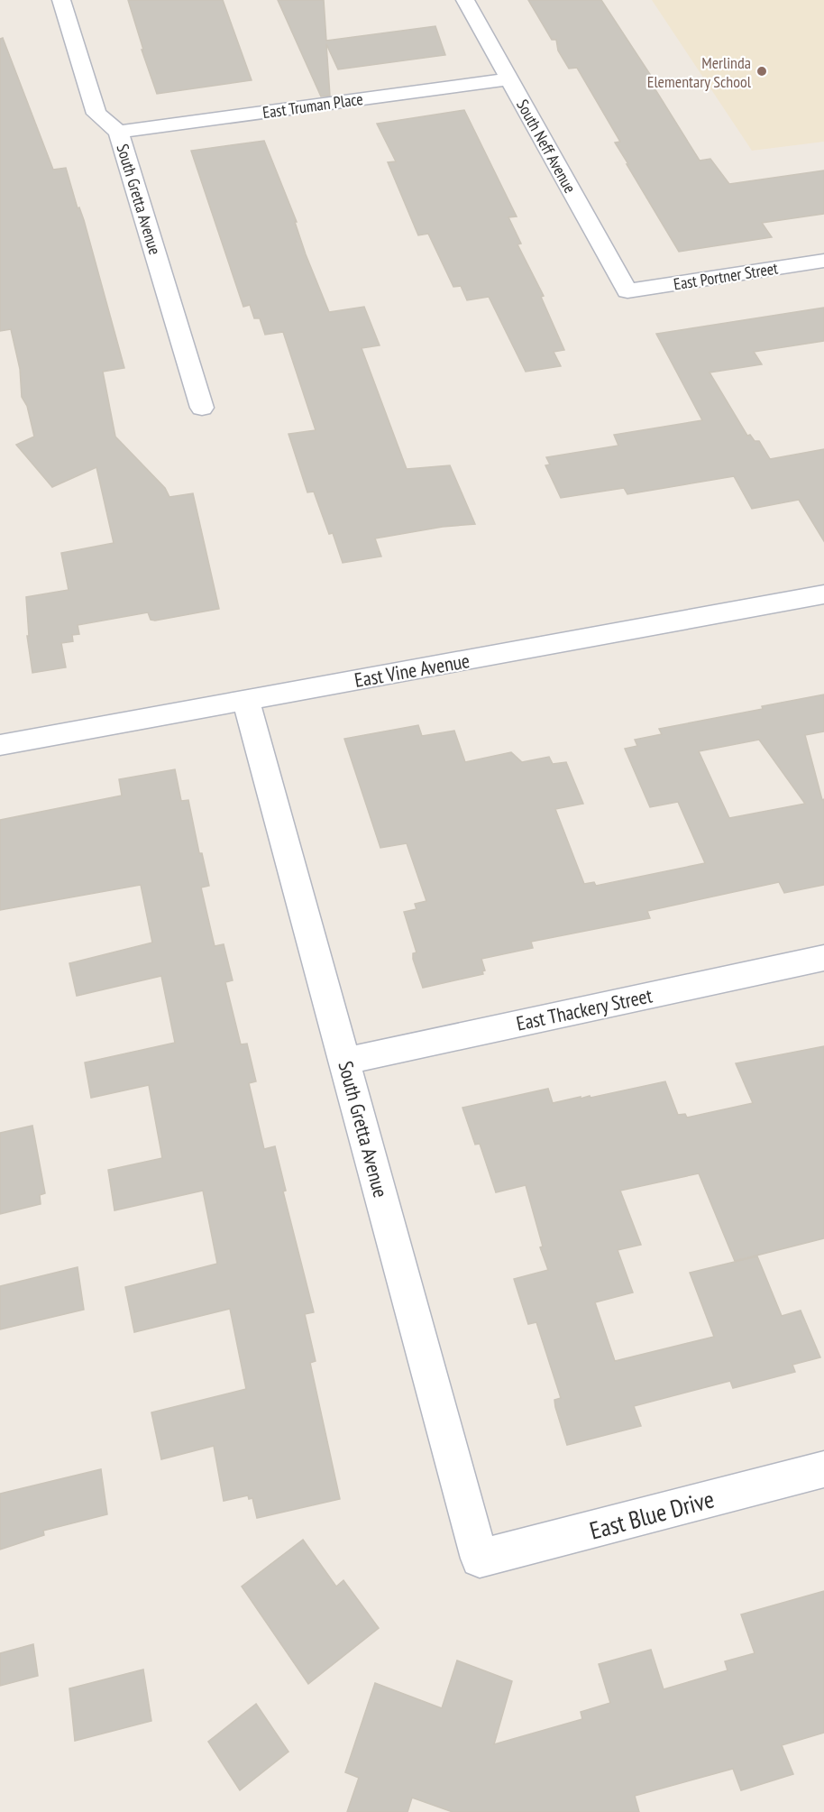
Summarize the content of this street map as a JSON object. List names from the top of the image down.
{
  "streets": {
    "street": [
      "East Truman Place",
      "South Neff Avenue",
      "South Gretta Avenue",
      "East Portner Street",
      "East Vine Avenue",
      "East Thackery Street",
      "East Blue Drive"
    ]
  },
  "crossings": [
    ["East Truman Place", "South Neff Avenue"],
    ["East Truman Place", "South Gretta Avenue"],
    ["South Neff Avenue", "East Portner Street"],
    ["South Gretta Avenue", "East Vine Avenue"],
    ["South Gretta Avenue", "East Thackery Street"],
    ["South Gretta Avenue", "East Blue Drive"]
  ],
  "places": ["Merlinda Elementary School"]
}
